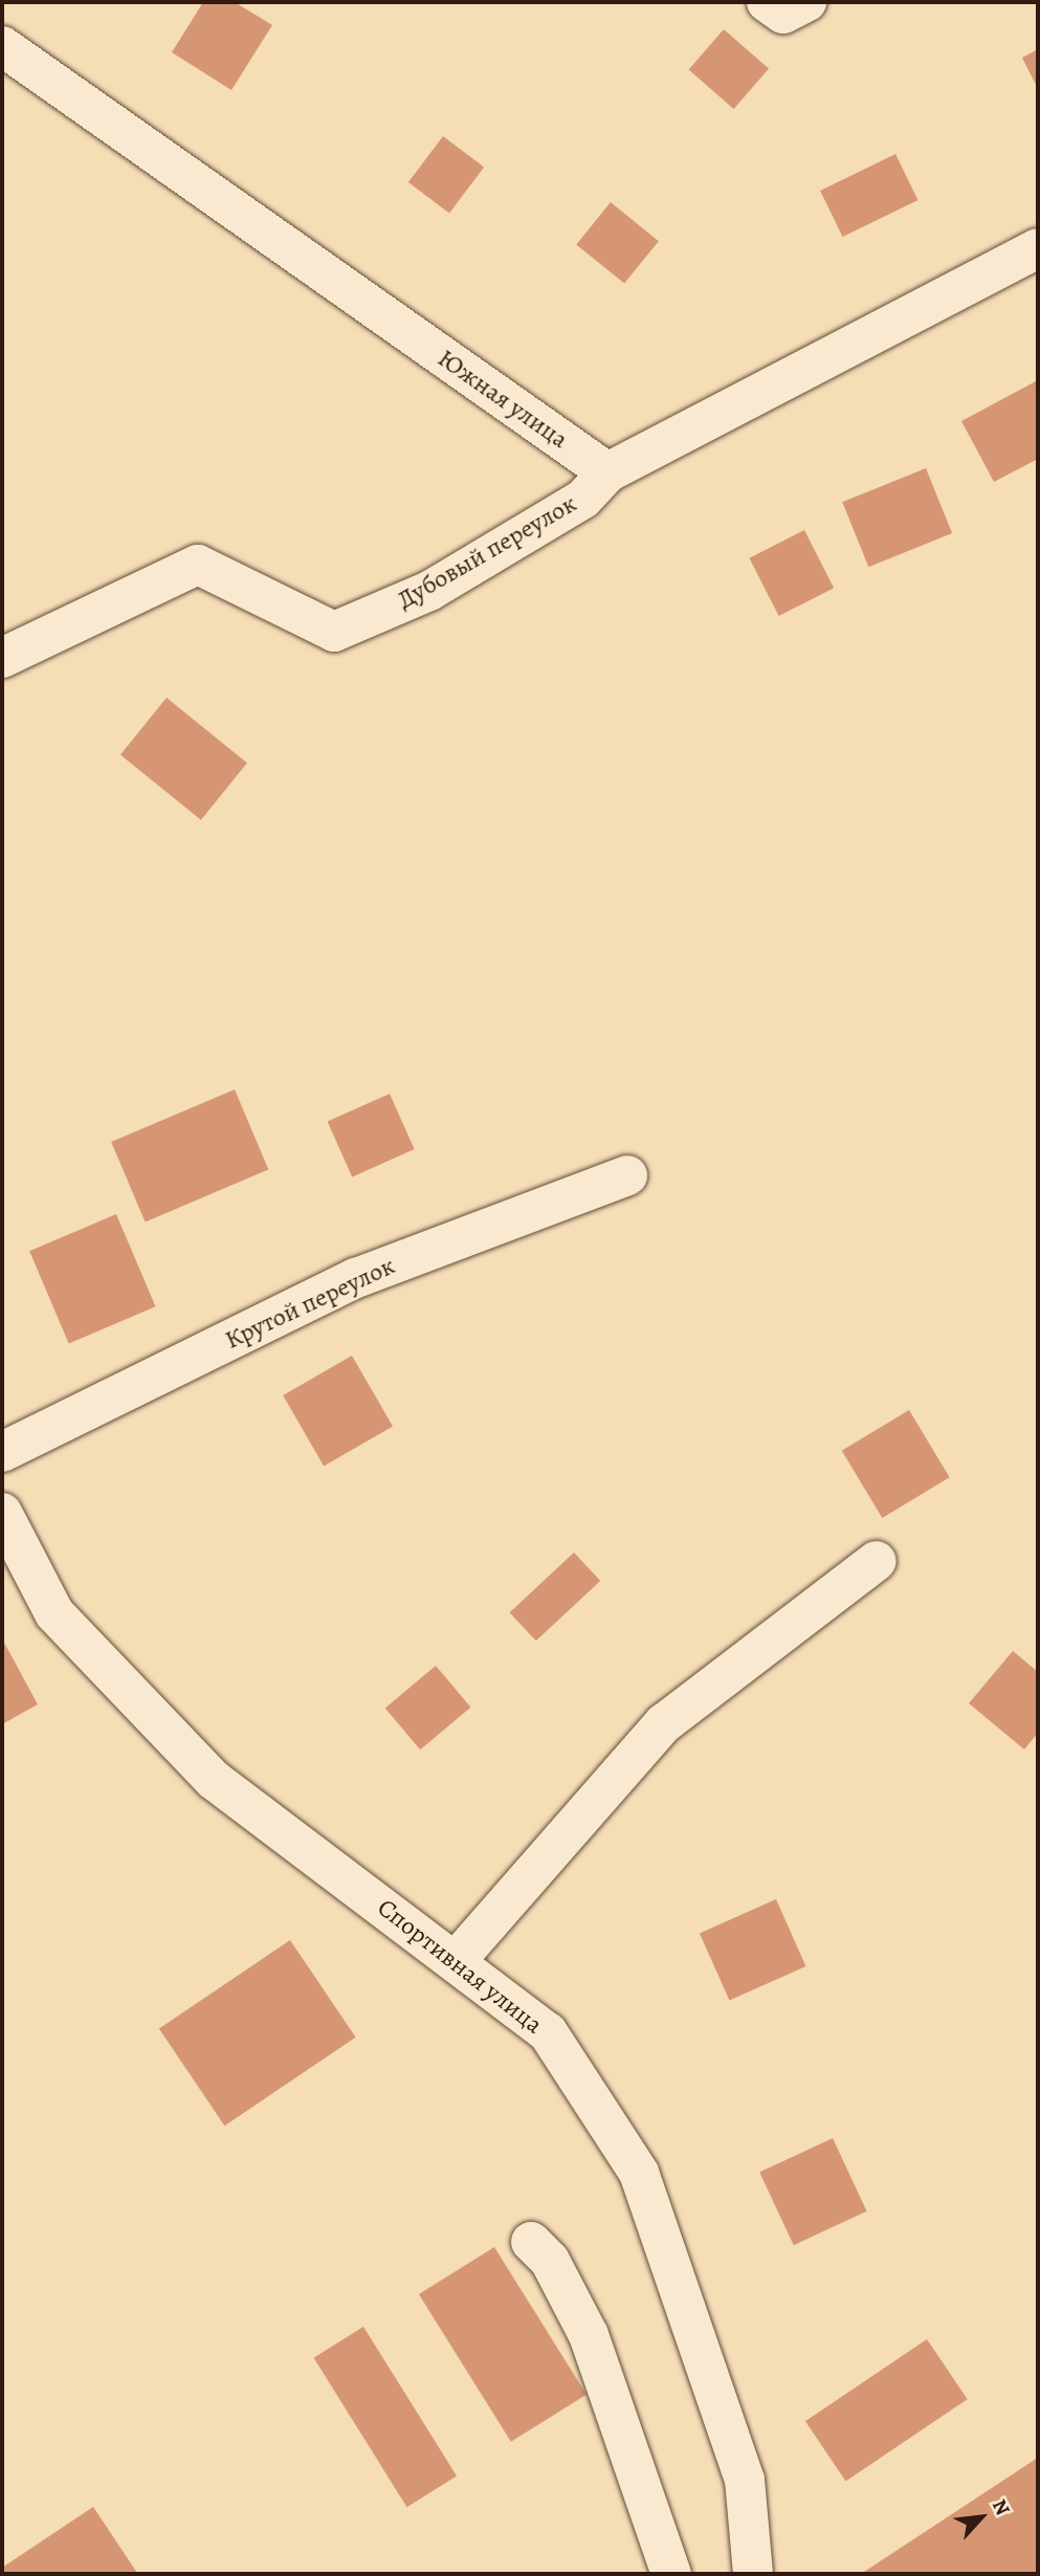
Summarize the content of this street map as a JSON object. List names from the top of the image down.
{
  "streets": {
    "street": [
      "Южная улица",
      "Дубовый переулок",
      "Крутой переулок",
      "Спортивная улица"
    ]
  },
  "crossings": [
    ["Южная улица", "Дубовый переулок"]
  ],
  "north": "top right"
}
